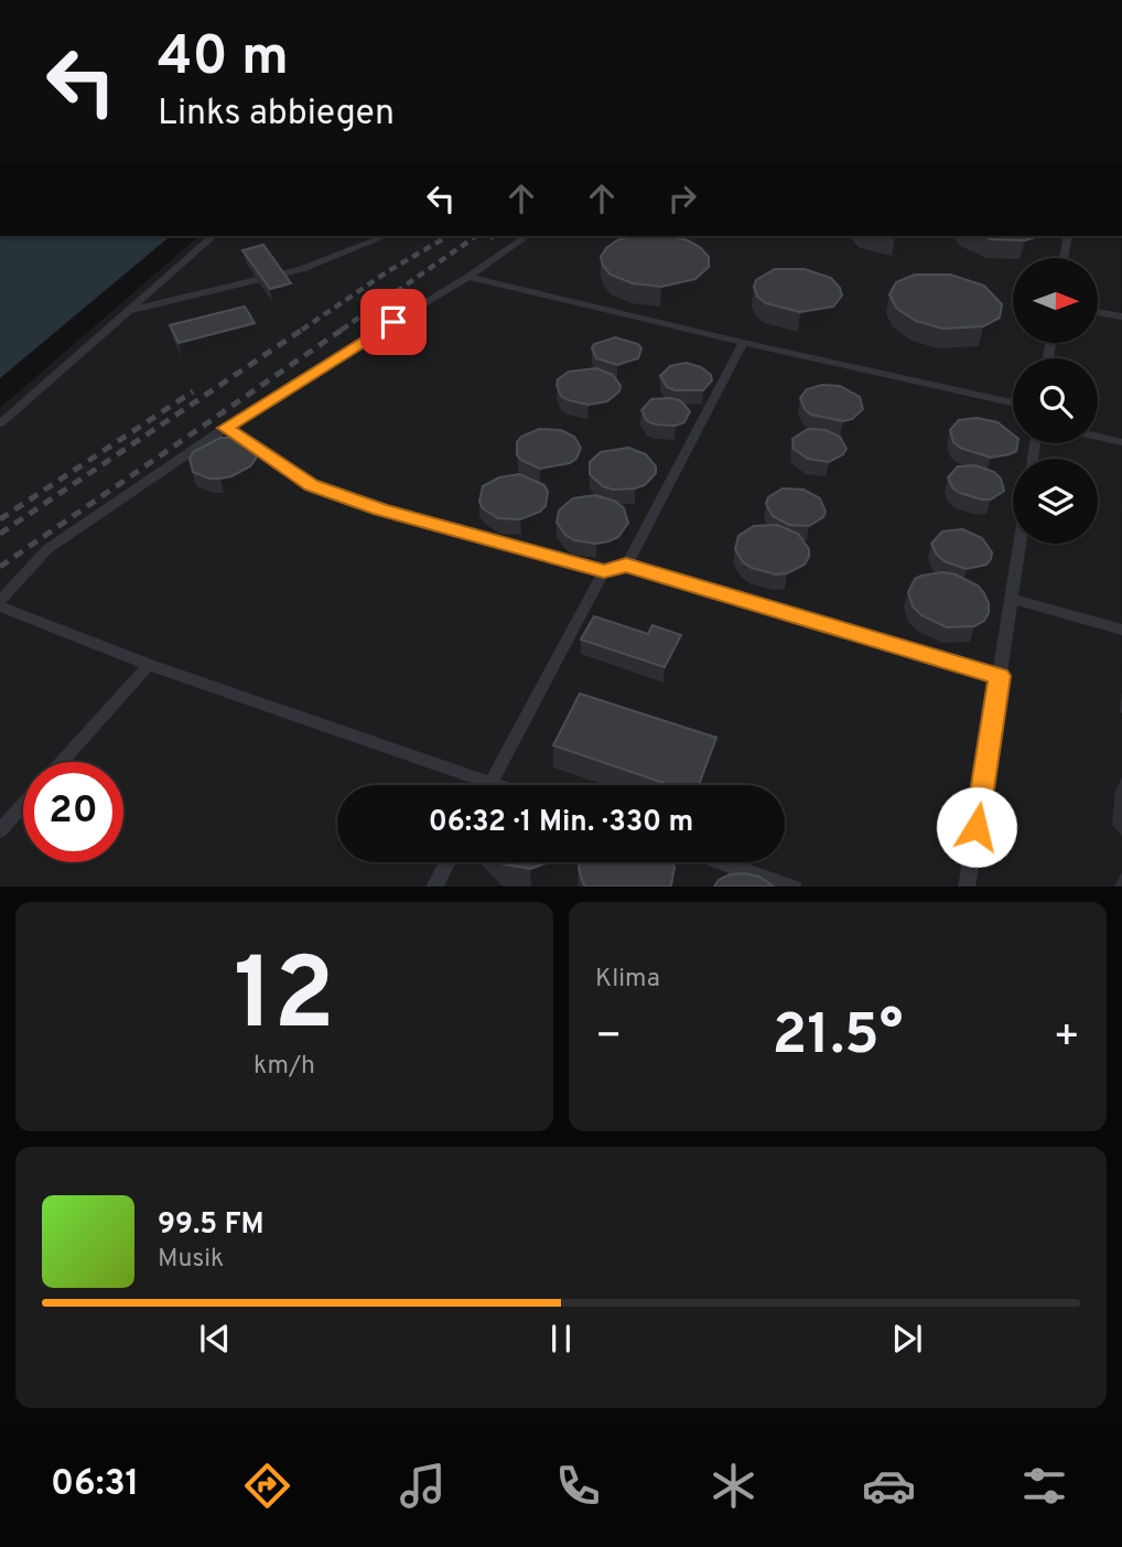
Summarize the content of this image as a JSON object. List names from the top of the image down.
{
  "north": "right",
  "page": {
    "turn": ["40 m", "Links abbiegen"],
    "limit": "20",
    "trip": "06:32 · 1 Min. · 330 m",
    "tile": [
      ["12", "km/h"],
      "Klima"
    ],
    "heat": ["−", "21.5°", "+"],
    "song": ["99.5 FM", "Musik"],
    "tabs": "06:31"
  }
}
